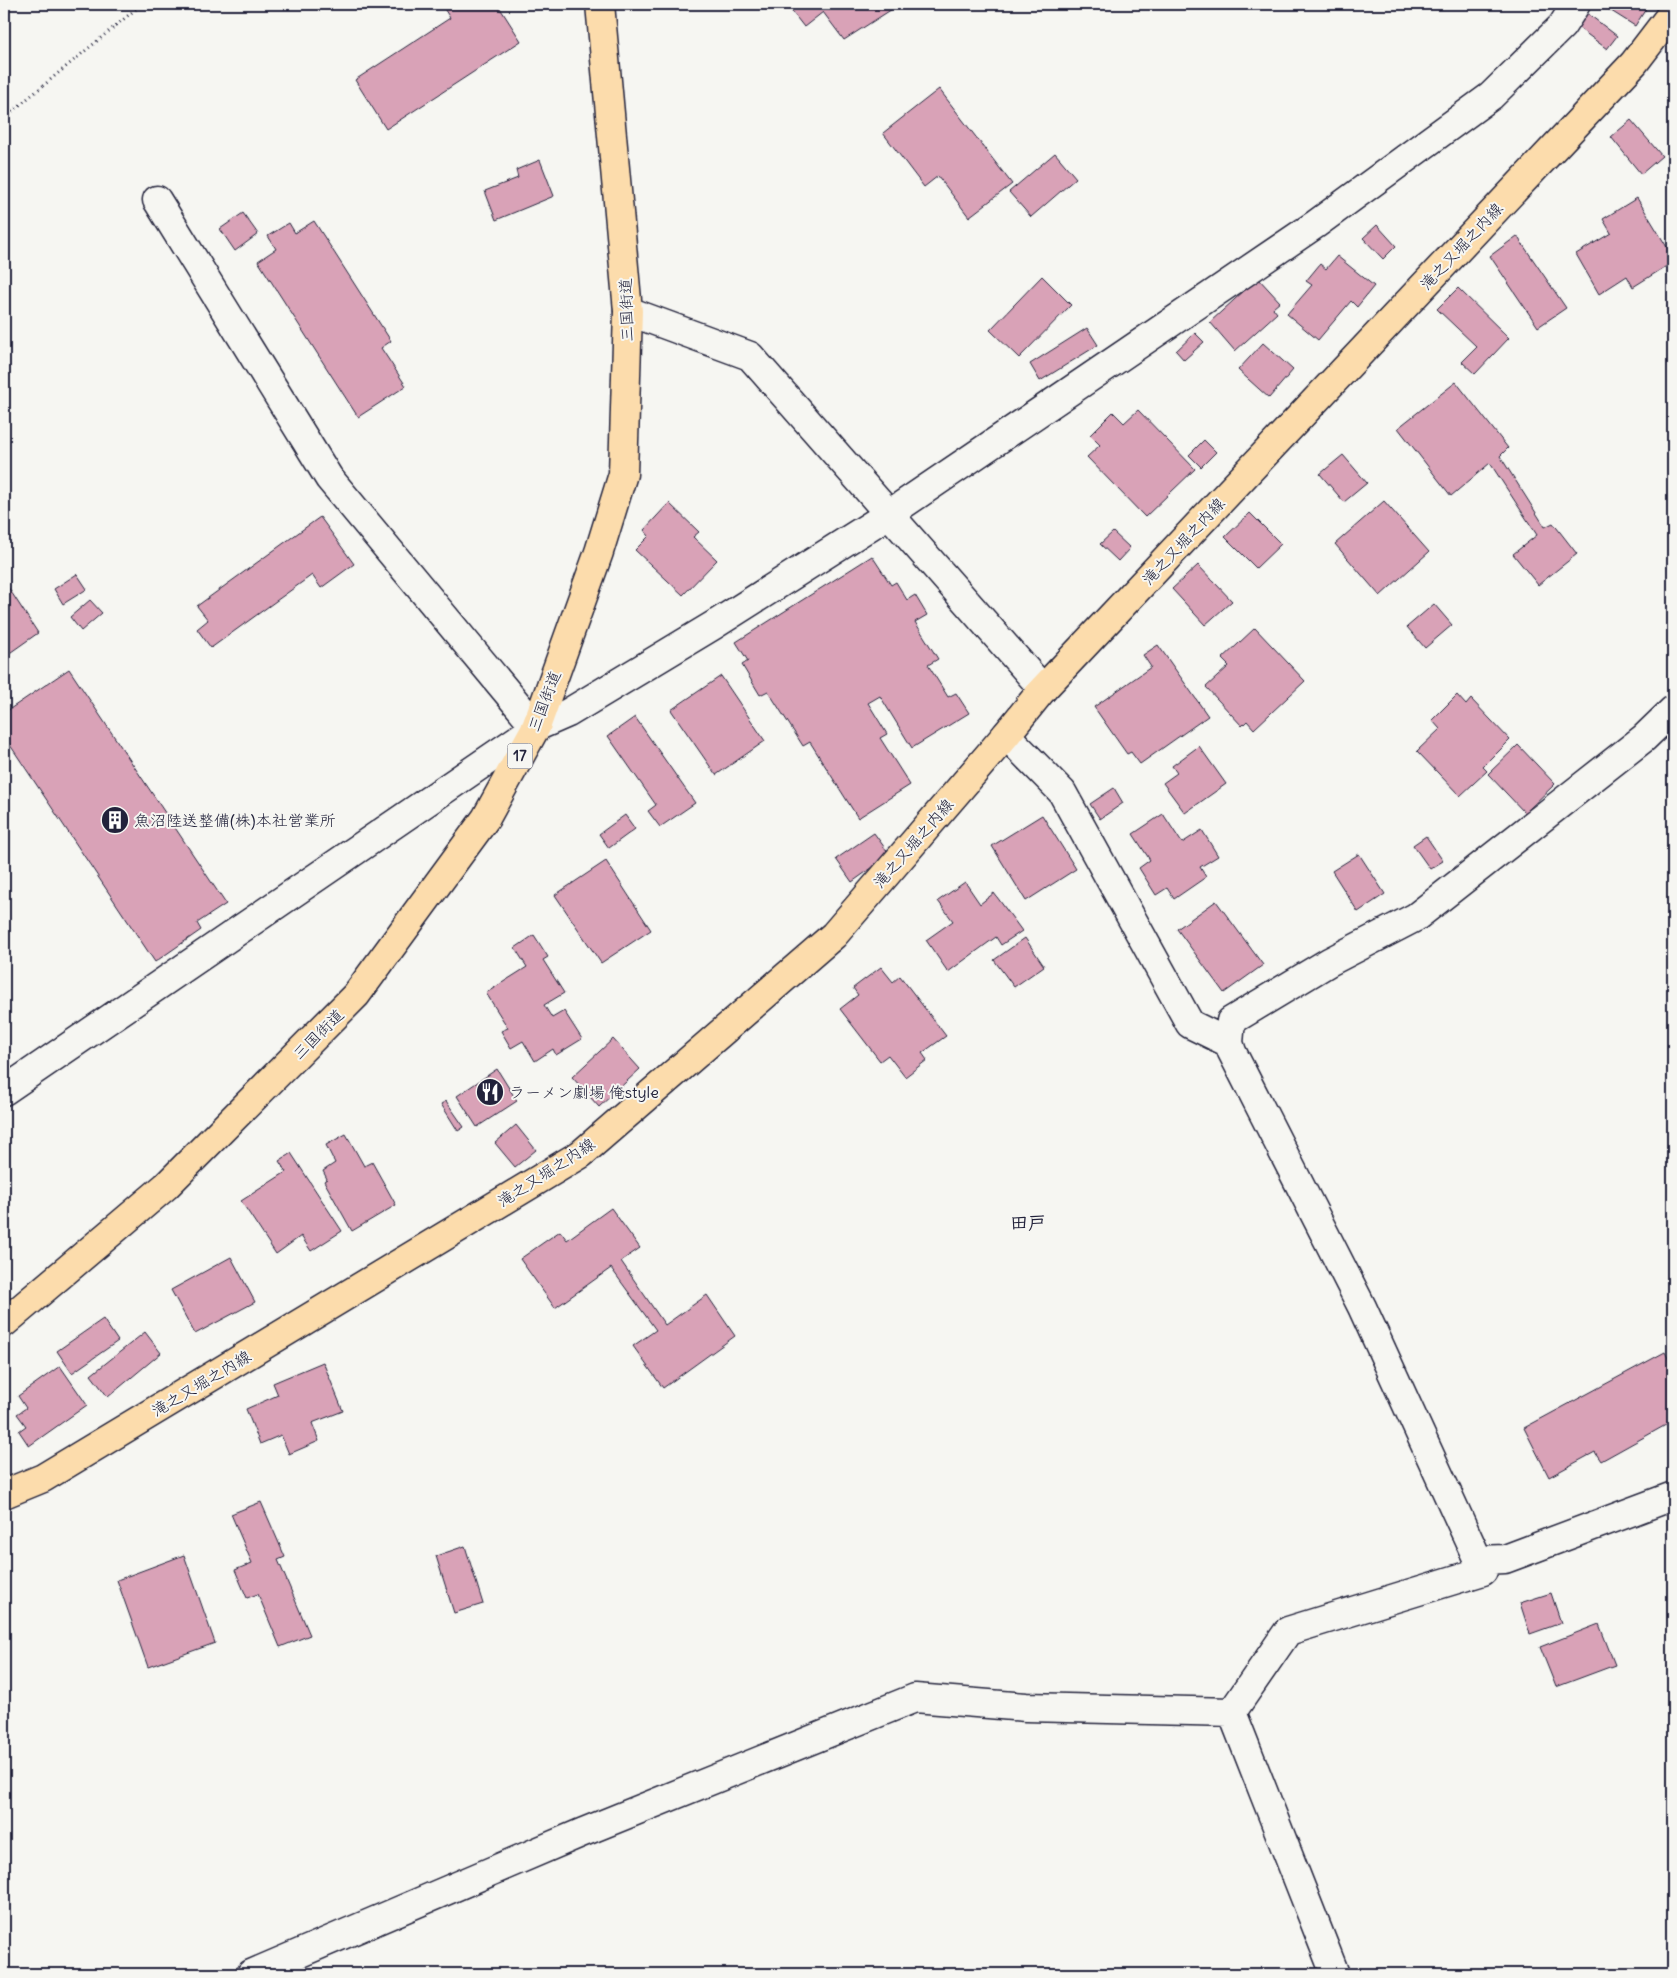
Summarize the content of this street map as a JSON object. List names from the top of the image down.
{
  "streets": {
    "main road": ["滝之又堀之内線", "三国街道", "17"]
  },
  "districts": ["田戸"],
  "places": {
    "building": ["魚沼陸送整備(株)本社営業所"],
    "restaurant": ["ラーメン劇場 俺style"]
  }
}
